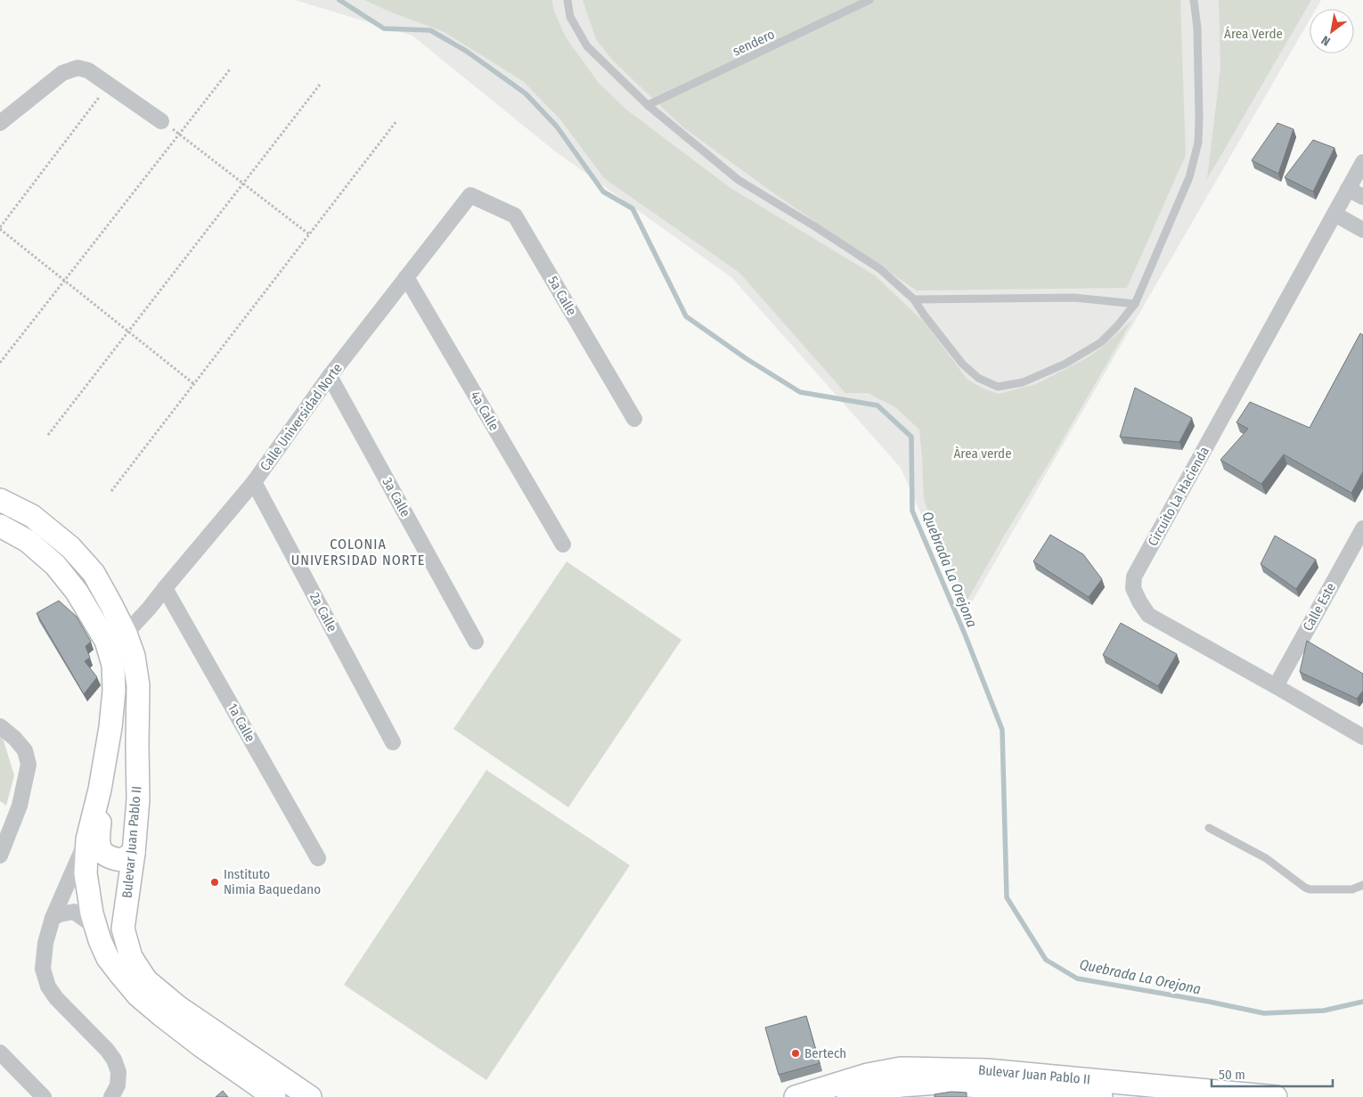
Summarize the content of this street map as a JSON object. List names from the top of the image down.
{
  "streets": {
    "main road": ["Bulevar Juan Pablo II"],
    "street": [
      "5a Calle",
      "4a Calle",
      "Calle Universidad Norte",
      "Circuito La Hacienda",
      "3a Calle",
      "Calle Este",
      "2a Calle",
      "1a Calle"
    ],
    "lane": ["sendero"]
  },
  "crossings": [
    ["5a Calle", "Calle Universidad Norte"],
    ["4a Calle", "Calle Universidad Norte"],
    ["Calle Universidad Norte", "3a Calle"],
    ["Calle Universidad Norte", "2a Calle"],
    ["Calle Universidad Norte", "1a Calle"],
    ["Calle Universidad Norte", "Bulevar Juan Pablo II"],
    ["Circuito La Hacienda", "Calle Este"]
  ],
  "districts": ["COLONIA UNIVERSIDAD NORTE"],
  "water": ["Quebrada La Orejona"],
  "parks": ["Área Verde", "Àrea verde"],
  "places": ["Instituto Nimia Baquedano", "Bertech"],
  "scale_bar": "50 m",
  "north": "bottom left"
}
